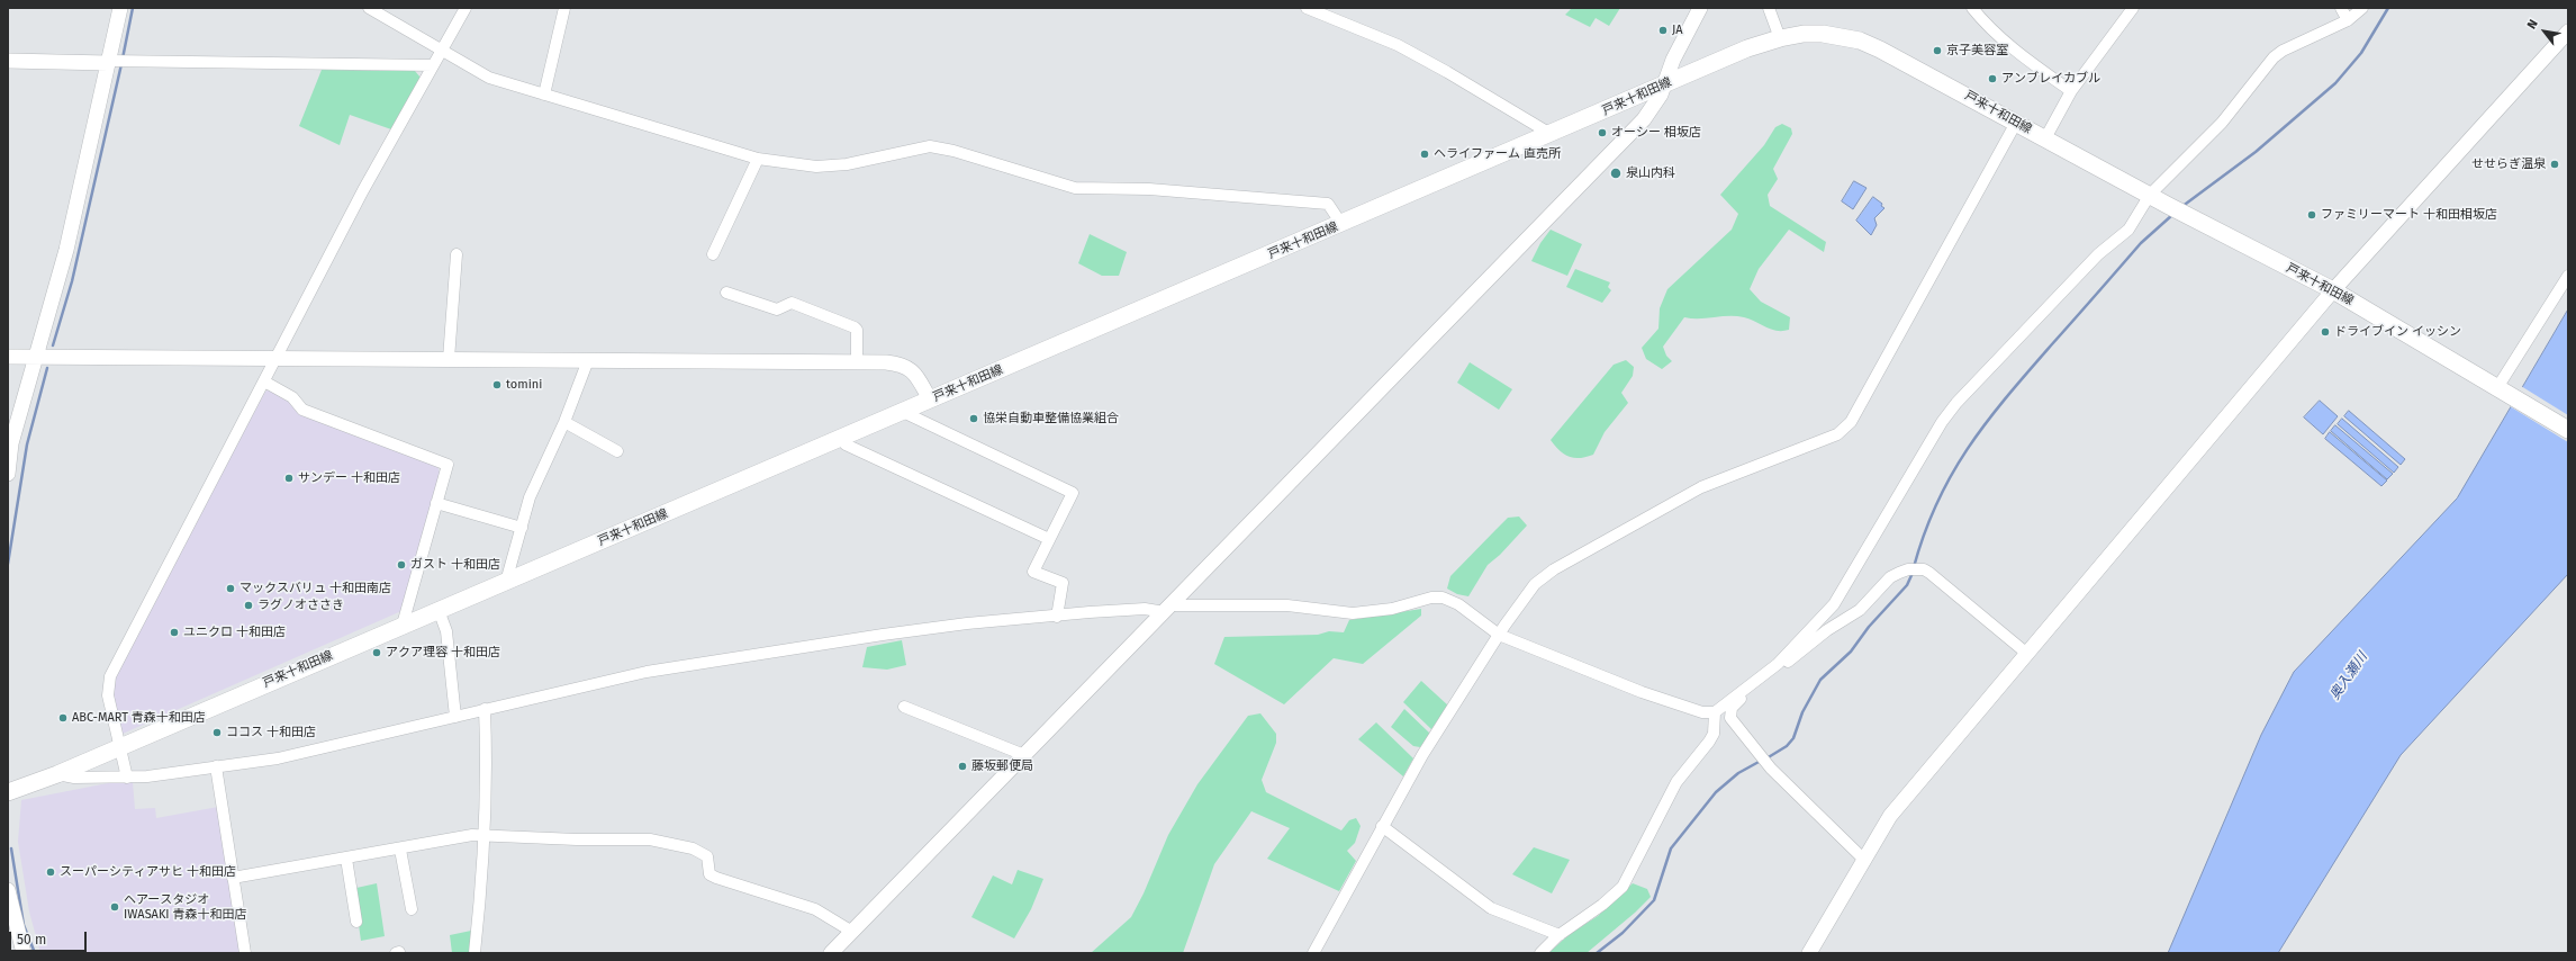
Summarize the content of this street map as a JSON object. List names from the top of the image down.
{
  "streets": {
    "main road": ["戸来十和田線"]
  },
  "water": ["奥入瀬川"],
  "places": [
    "JA",
    "京子美容室",
    "アンブレイカブル",
    "オーシー 相坂店",
    "ヘライファーム 直売所",
    "せせらぎ温泉",
    "泉山内科",
    "ファミリーマート 十和田相坂店",
    "ドライブイン イッシン",
    "tomini",
    "協栄自動車整備協業組合",
    "サンデー 十和田店",
    "ガスト 十和田店",
    "マックスバリュ 十和田南店",
    "ラグノオささき",
    "ユニクロ 十和田店",
    "アクア理容 十和田店",
    "ABC-MART 青森十和田店",
    "ココス 十和田店",
    "藤坂郵便局",
    "スーパーシティアサヒ 十和田店",
    "ヘアースタジオ IWASAKI 青森十和田店"
  ],
  "scale_bar": "50 m",
  "north": "top left"
}
